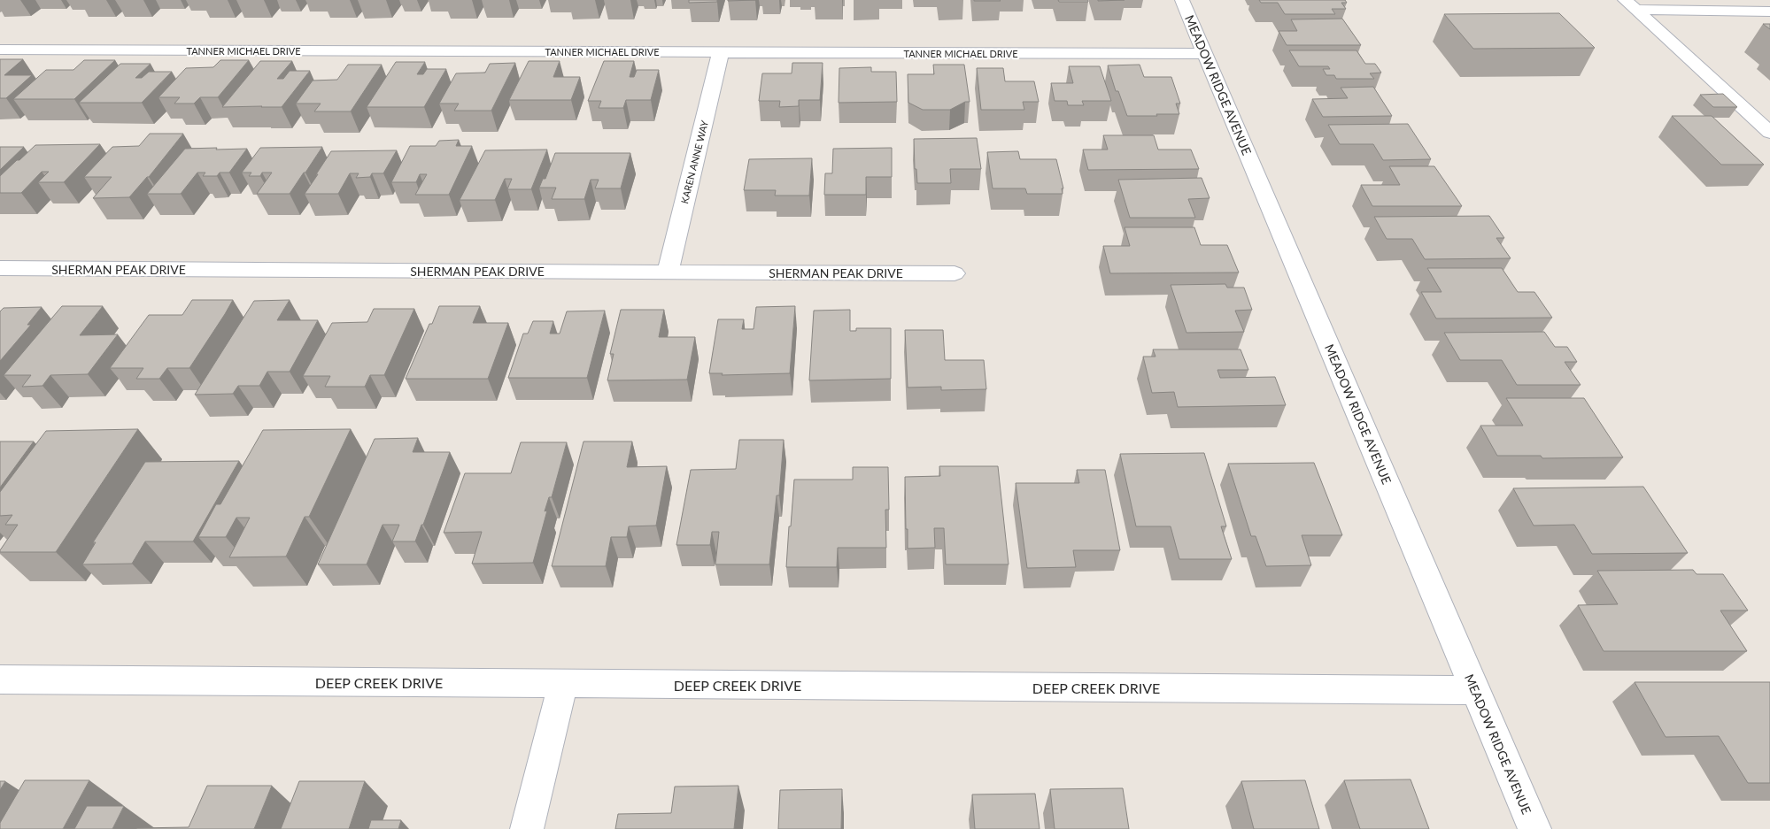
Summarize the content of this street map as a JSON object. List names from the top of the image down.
{
  "streets": {
    "street": [
      "TANNER MICHAEL DRIVE",
      "MEADOW RIDGE AVENUE",
      "KAREN ANNE WAY",
      "SHERMAN PEAK DRIVE",
      "DEEP CREEK DRIVE"
    ]
  },
  "crossings": [
    ["TANNER MICHAEL DRIVE", "MEADOW RIDGE AVENUE"],
    ["TANNER MICHAEL DRIVE", "KAREN ANNE WAY"],
    ["MEADOW RIDGE AVENUE", "DEEP CREEK DRIVE"],
    ["KAREN ANNE WAY", "SHERMAN PEAK DRIVE"]
  ]
}
